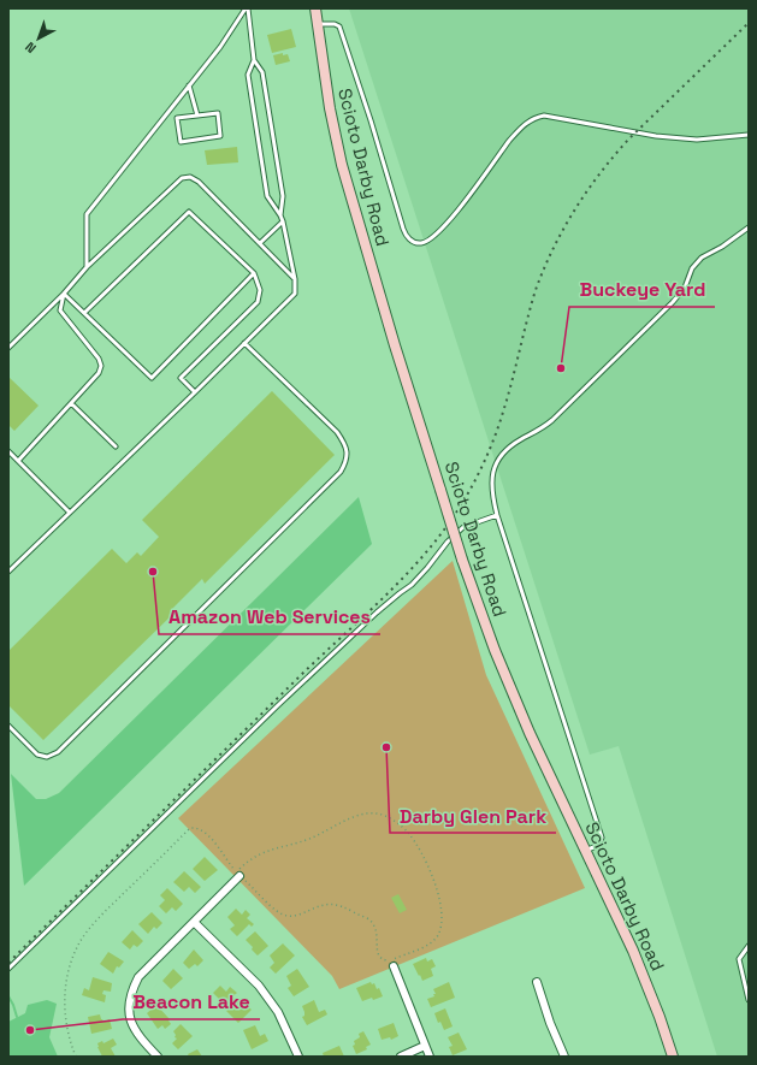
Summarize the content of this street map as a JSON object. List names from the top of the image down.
{
  "streets": {
    "main road": ["Scioto Darby Road"]
  },
  "places": [
    "Buckeye Yard",
    "Amazon Web Services",
    "Darby Glen Park",
    "Beacon Lake"
  ],
  "north": "bottom left"
}
